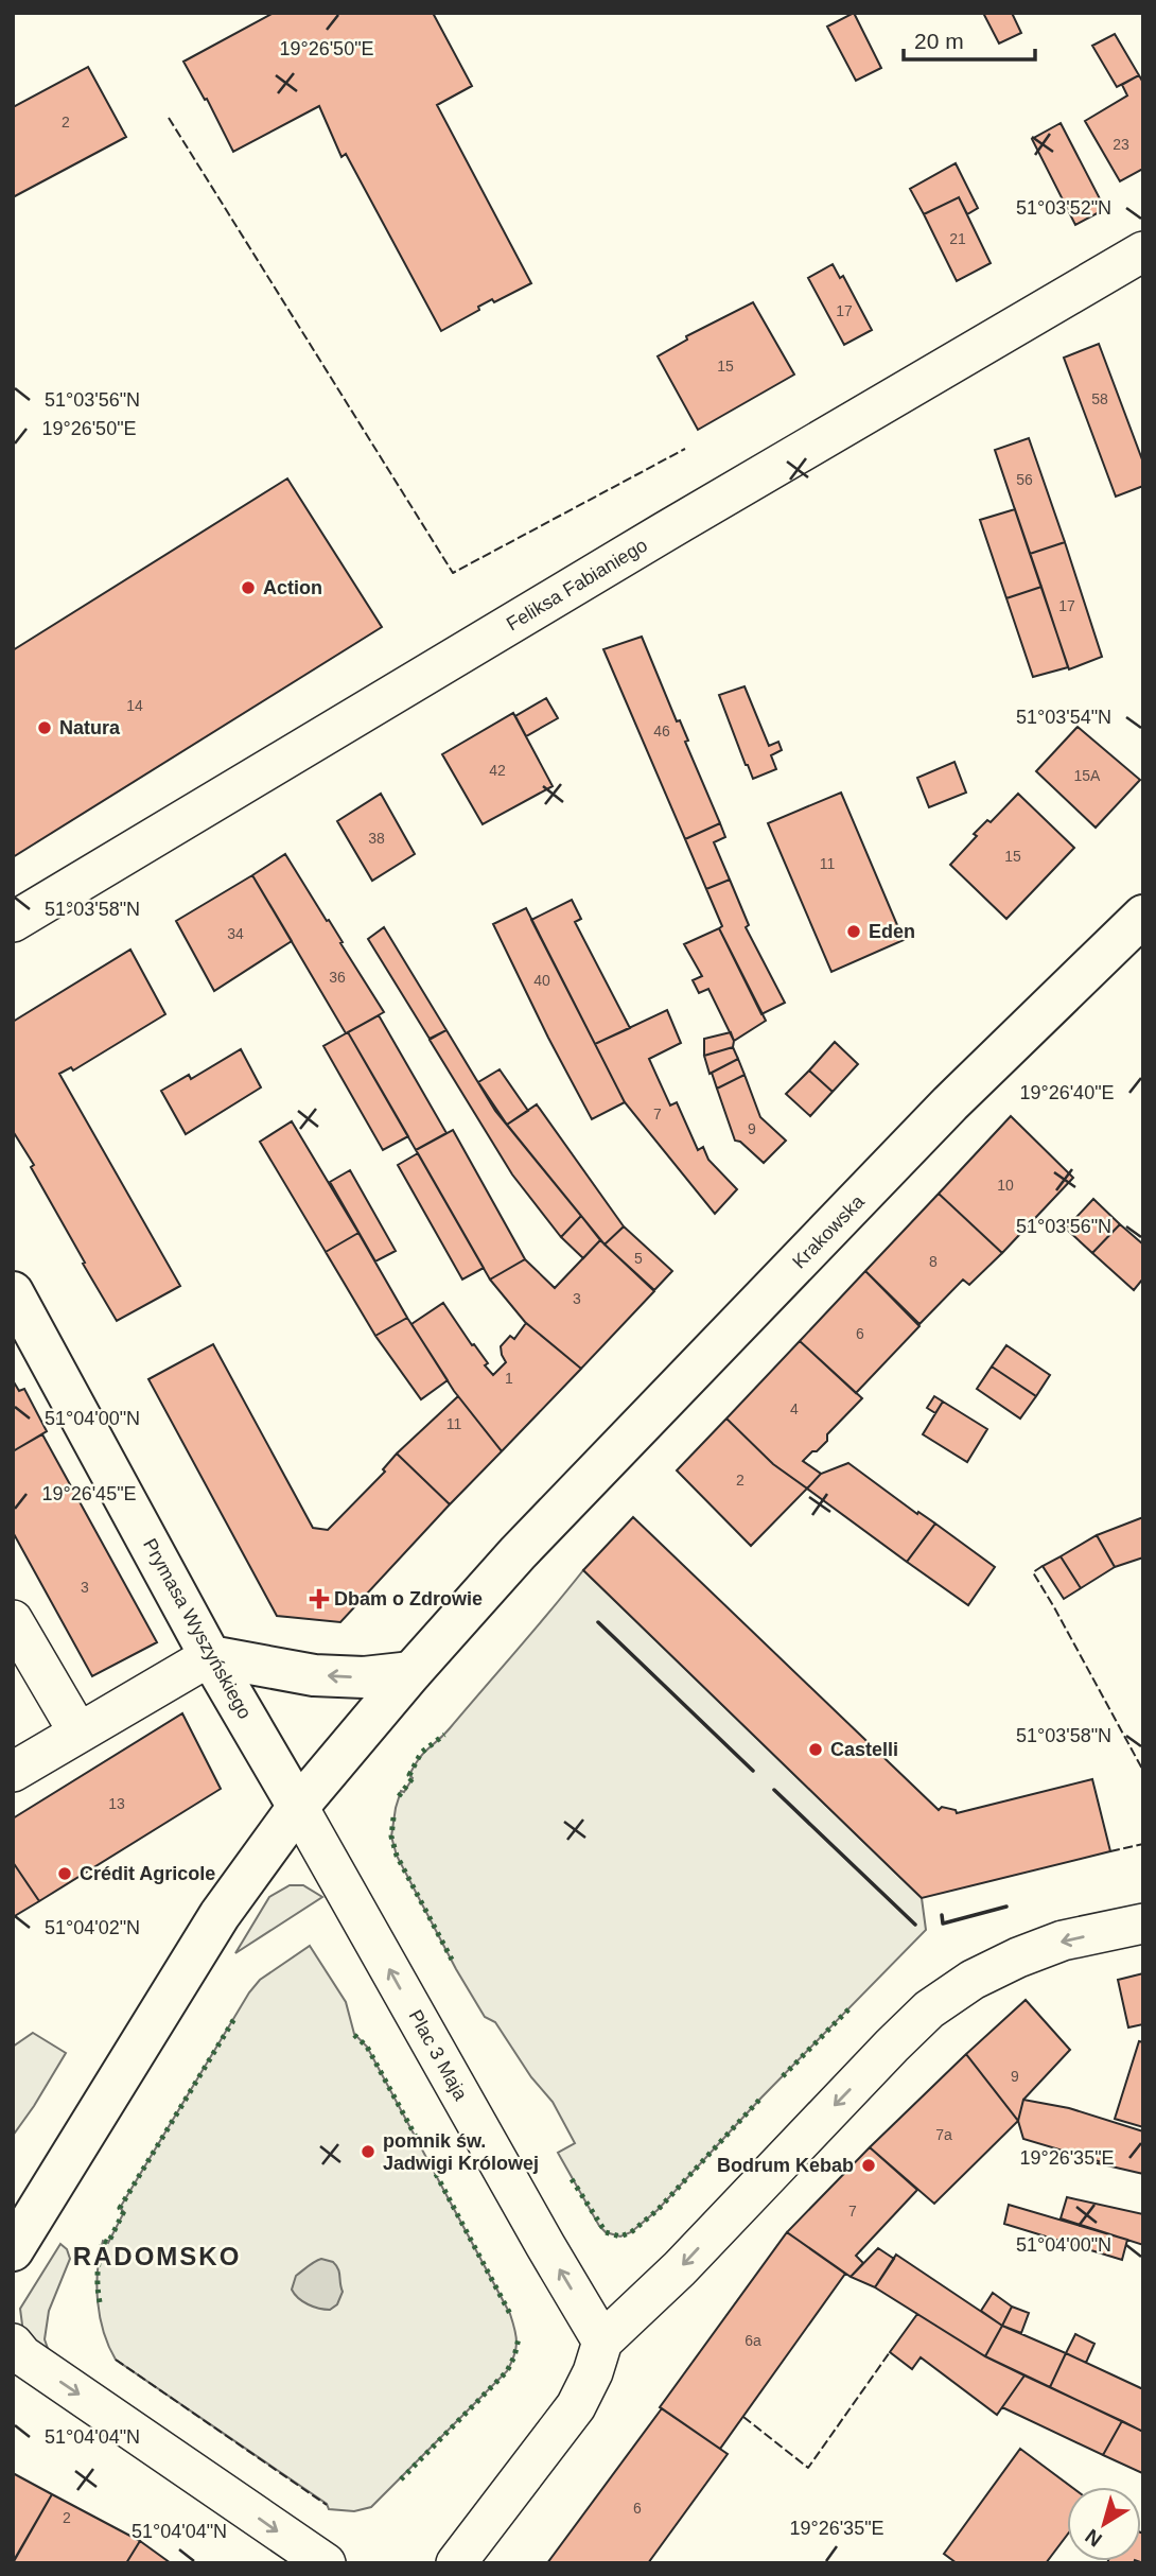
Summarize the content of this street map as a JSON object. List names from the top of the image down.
{
  "streets": {
    "main road": ["Krakowska", "Prymasa Wyszyńskiego"],
    "street": ["Feliksa Fabianiego", "Plac 3 Maja"]
  },
  "crossings": [
    ["Prymasa Wyszyńskiego", "Plac 3 Maja"]
  ],
  "one_way": ["Plac 3 Maja"],
  "districts": ["RADOMSKO"],
  "places": {
    "other": [
      "Action",
      "Natura",
      "Eden",
      "Castelli",
      "Crédit Agricole",
      "pomnik św. Jadwigi Królowej",
      "Bodrum Kebab"
    ],
    "health": ["Dbam o Zdrowie"]
  },
  "house_numbers": [
    "2",
    "23",
    "21",
    "17",
    "15",
    "58",
    "56",
    "17",
    "14",
    "46",
    "42",
    "15A",
    "38",
    "15",
    "11",
    "34",
    "36",
    "40",
    "7",
    "9",
    "10",
    "5",
    "8",
    "3",
    "6",
    "1",
    "4",
    "11",
    "2",
    "3",
    "13",
    "9",
    "7a",
    "7",
    "6a",
    "6",
    "2"
  ],
  "scale_bar": "20 m",
  "north": "bottom left",
  "coordinates": [
    "19°26'50\"E",
    "51°03'52\"N",
    "51°03'56\"N",
    "51°03'54\"N",
    "51°03'58\"N",
    "19°26'40\"E",
    "51°04'00\"N",
    "19°26'45\"E",
    "51°04'02\"N",
    "19°26'35\"E",
    "51°04'04\"N"
  ]
}
